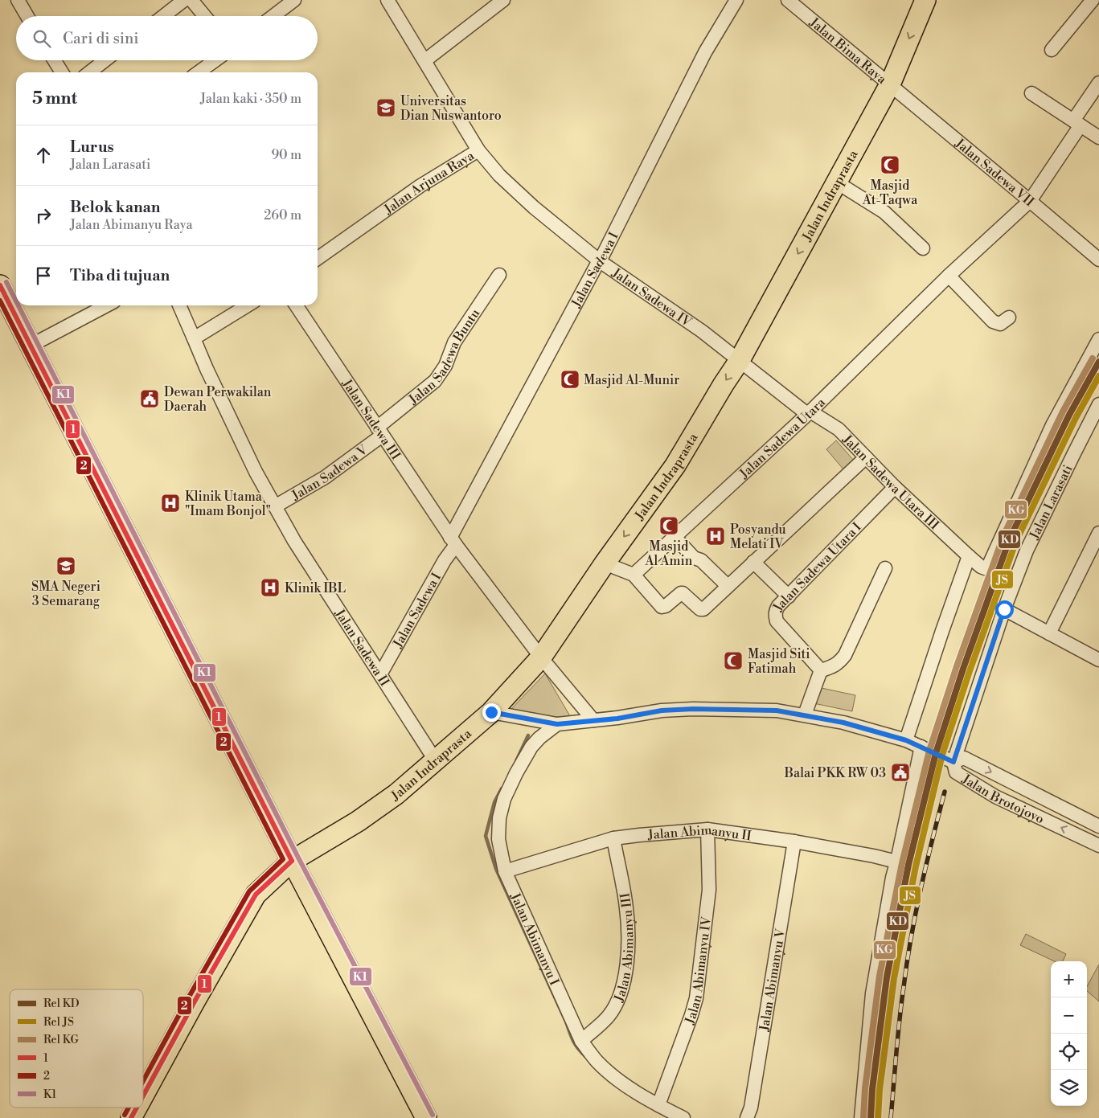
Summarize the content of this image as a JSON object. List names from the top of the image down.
{
  "streets": {
    "main road": ["Jalan Indraprasta"],
    "street": [
      "Jalan Bima Raya",
      "Jalan Sadewa VII",
      "Jalan Arjuna Raya",
      "Jalan Sadewa I",
      "Jalan Sadewa IV",
      "Jalan Sadewa Buntu",
      "Jalan Sadewa III",
      "Jalan Sadewa Utara",
      "Jalan Sadewa V",
      "Jalan Sadewa Utara III",
      "Jalan Larasati",
      "Jalan Sadewa Utara I",
      "Jalan Sadewa II",
      "Jalan Brotojoyo",
      "Jalan Abimanyu II",
      "Jalan Abimanyu I",
      "Jalan Abimanyu III",
      "Jalan Abimanyu IV",
      "Jalan Abimanyu V"
    ]
  },
  "crossings": [
    ["Jalan Bima Raya", "Jalan Sadewa VII"],
    ["Jalan Bima Raya", "Jalan Indraprasta"],
    ["Jalan Sadewa VII", "Jalan Indraprasta"],
    ["Jalan Sadewa VII", "Jalan Sadewa Utara"],
    ["Jalan Arjuna Raya", "Jalan Sadewa IV"],
    ["Jalan Indraprasta", "Jalan Sadewa IV"],
    ["Jalan Indraprasta", "Jalan Sadewa III"],
    ["Jalan Indraprasta", "Jalan Sadewa II"],
    ["Jalan Sadewa I", "Jalan Sadewa IV"],
    ["Jalan Sadewa I", "Jalan Sadewa III"],
    ["Jalan Sadewa I", "Jalan Sadewa II"],
    ["Jalan Sadewa IV", "Jalan Sadewa Utara"],
    ["Jalan Sadewa IV", "Jalan Sadewa Utara III"],
    ["Jalan Sadewa Buntu", "Jalan Sadewa III"],
    ["Jalan Sadewa Buntu", "Jalan Sadewa V"],
    ["Jalan Sadewa III", "Jalan Sadewa V"],
    ["Jalan Sadewa Utara", "Jalan Sadewa Utara III"],
    ["Jalan Sadewa V", "Jalan Sadewa II"],
    ["Jalan Sadewa Utara III", "Jalan Sadewa Utara I"],
    ["Jalan Larasati", "Jalan Brotojoyo"],
    ["Jalan Abimanyu II", "Jalan Abimanyu I"],
    ["Jalan Abimanyu II", "Jalan Abimanyu III"],
    ["Jalan Abimanyu II", "Jalan Abimanyu IV"],
    ["Jalan Abimanyu II", "Jalan Abimanyu V"],
    ["Jalan Abimanyu I", "Jalan Abimanyu III"],
    ["Jalan Abimanyu I", "Jalan Abimanyu IV"]
  ],
  "one_way": ["Jalan Indraprasta"],
  "places": {
    "school or university": ["Universitas Dian Nuswantoro", "SMA Negeri 3 Semarang"],
    "mosque": [
      "Masjid At-Taqwa",
      "Masjid Al-Munir",
      "Masjid Al Amin",
      "Masjid Siti Fatimah"
    ],
    "public building": ["Dewan Perwakilan Daerah", "Balai PKK RW 03"],
    "hospital": ["Klinik Utama \"Imam Bonjol\"", "Posyandu Melati IV", "Klinik IBL"]
  },
  "lines": [
    "transit line K1",
    "transit line 1",
    "transit line 2",
    "rail line KG",
    "rail line KD",
    "rail line JS"
  ],
  "legend": [
    "Rel KD",
    "Rel JS",
    "Rel KG",
    "1",
    "2",
    "K1"
  ],
  "page": {
    "search": "Cari di sini",
    "heading": ["5 mnt", "Jalan kaki · 350 m"],
    "list": [
      ["Lurus", "Jalan Larasati", "90 m"],
      ["Belok kanan", "Jalan Abimanyu Raya", "260 m"],
      "Tiba di tujuan"
    ],
    "map_buttons": ["+", "−"]
  }
}
